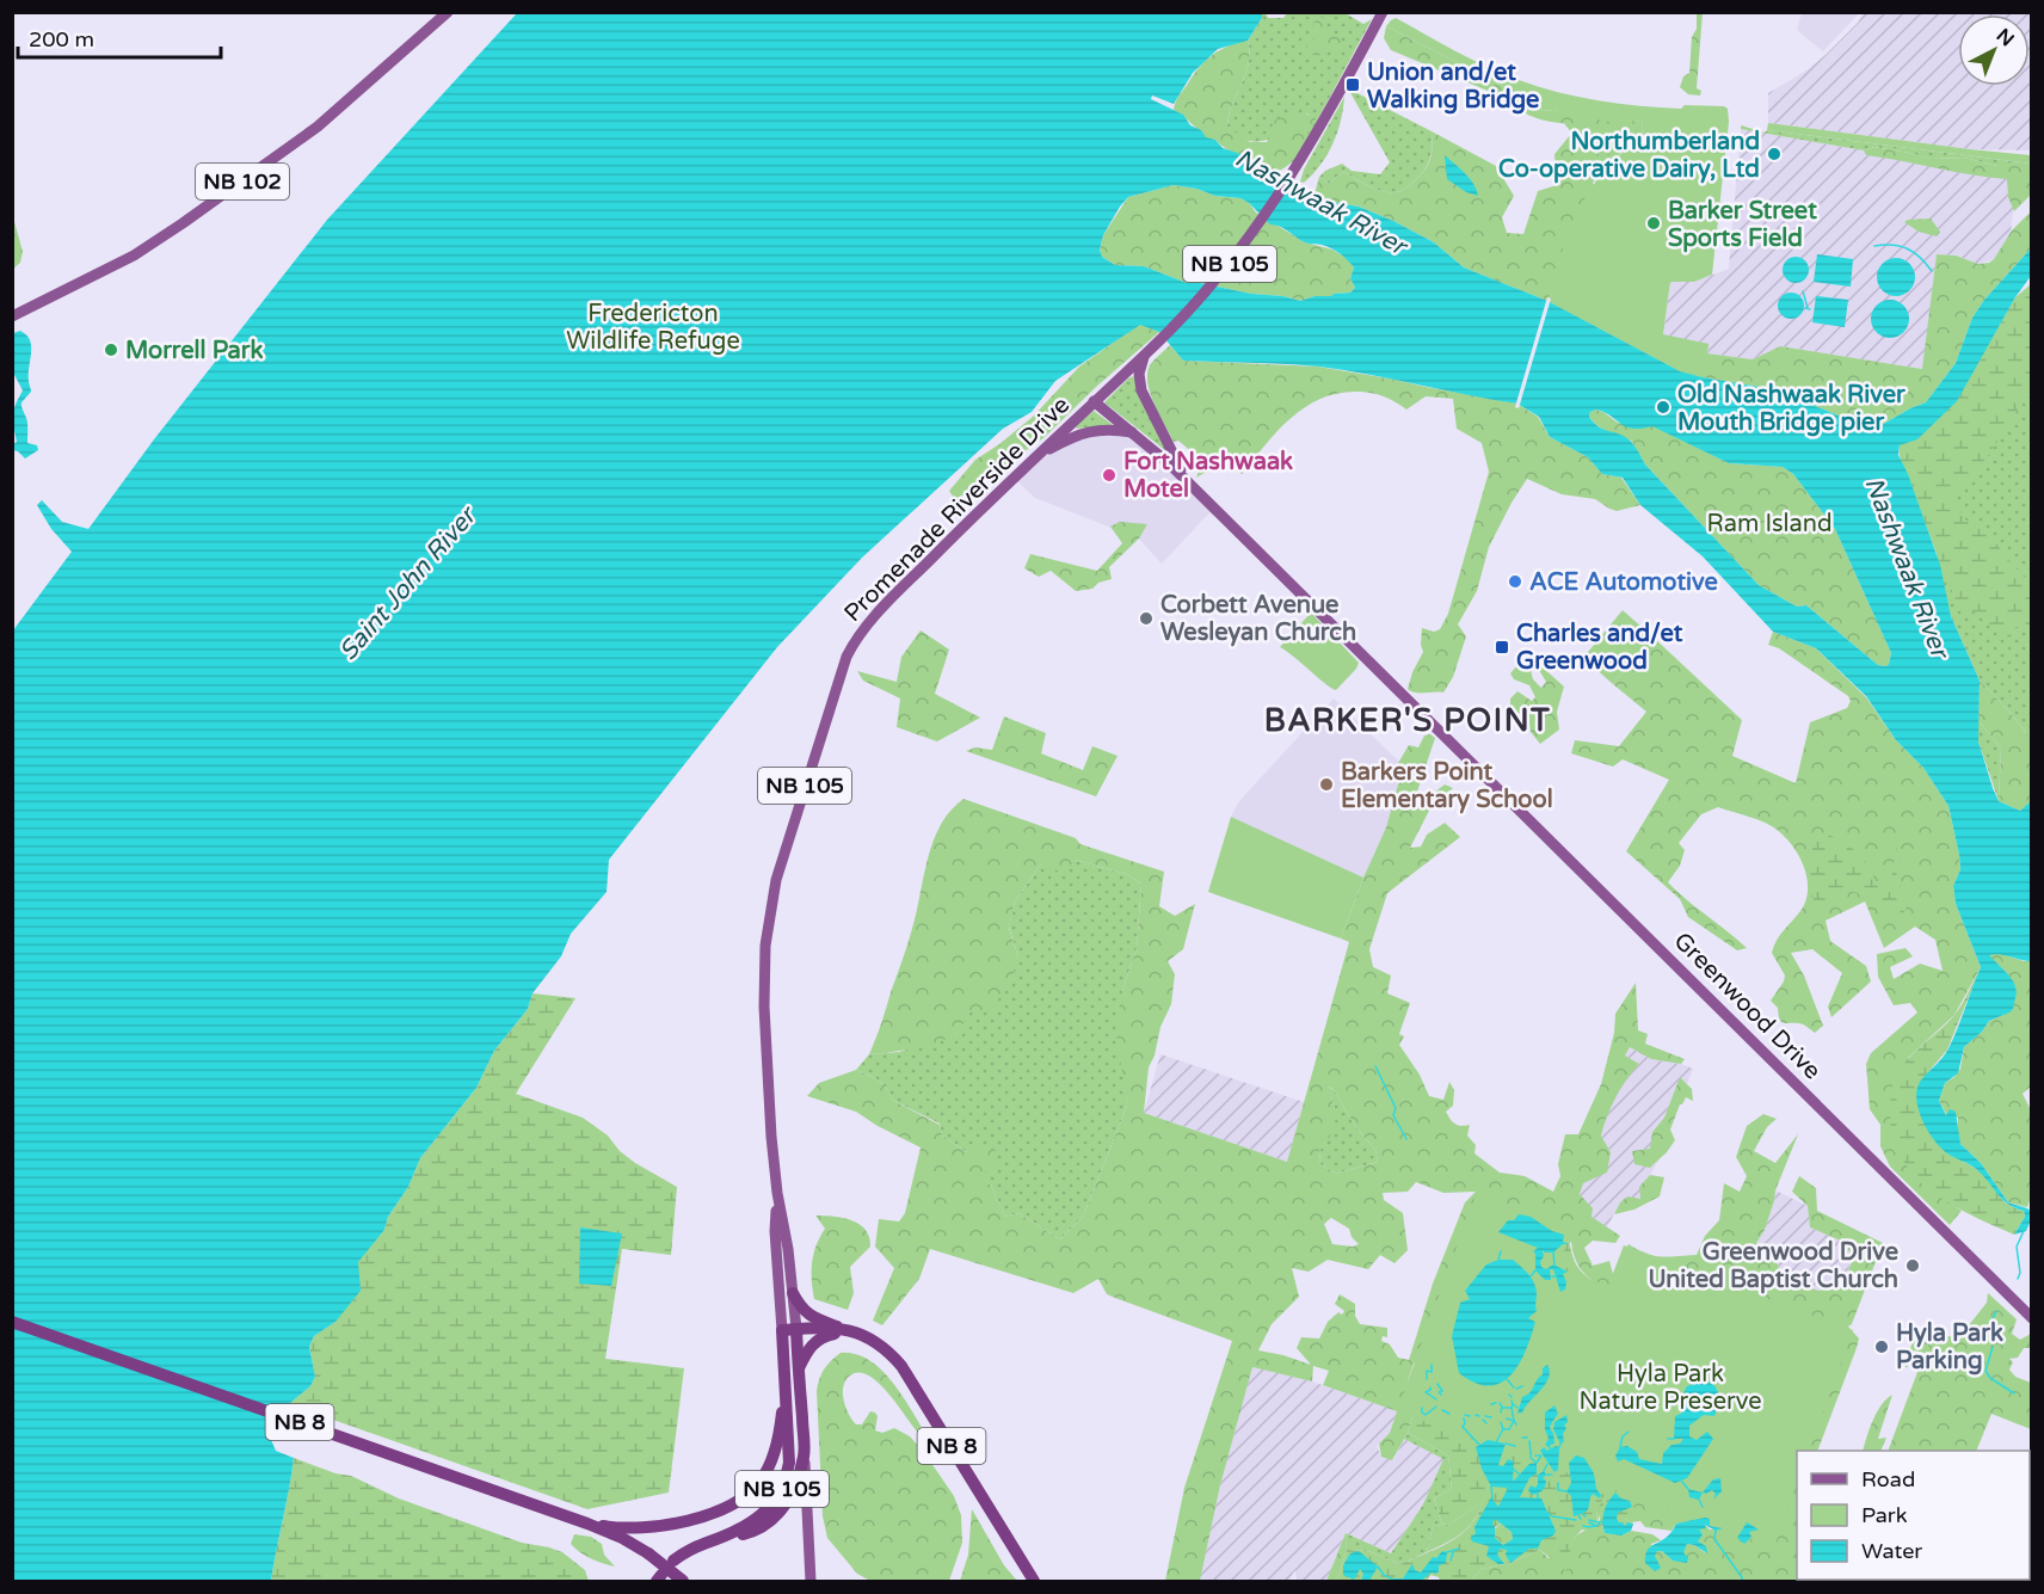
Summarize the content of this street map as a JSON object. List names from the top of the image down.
{
  "streets": {
    "highway": ["NB 105", "Promenade Riverside Drive", "NB 8"],
    "main road": ["NB 102", "Greenwood Drive"]
  },
  "crossings": [
    ["NB 105", "Promenade Riverside Drive"],
    ["Promenade Riverside Drive", "NB 8"]
  ],
  "districts": ["BARKER'S POINT"],
  "water": ["Nashwaak River", "Saint John River"],
  "parks": ["Fredericton Wildlife Refuge", "Ram Island", "Hyla Park Nature Preserve"],
  "places": {
    "transit": ["Union and/et Walking Bridge", "Charles and/et Greenwood"],
    "other": [
      "Northumberland Co-operative Dairy, Ltd",
      "Barker Street Sports Field",
      "Morrell Park",
      "Old Nashwaak River Mouth Bridge pier",
      "Fort Nashwaak Motel",
      "ACE Automotive",
      "Corbett Avenue Wesleyan Church",
      "Barkers Point Elementary School",
      "Greenwood Drive United Baptist Church",
      "Hyla Park Parking"
    ]
  },
  "legend": ["Road", "Park", "Water"],
  "scale_bar": "200 m",
  "north": "top right"
}
